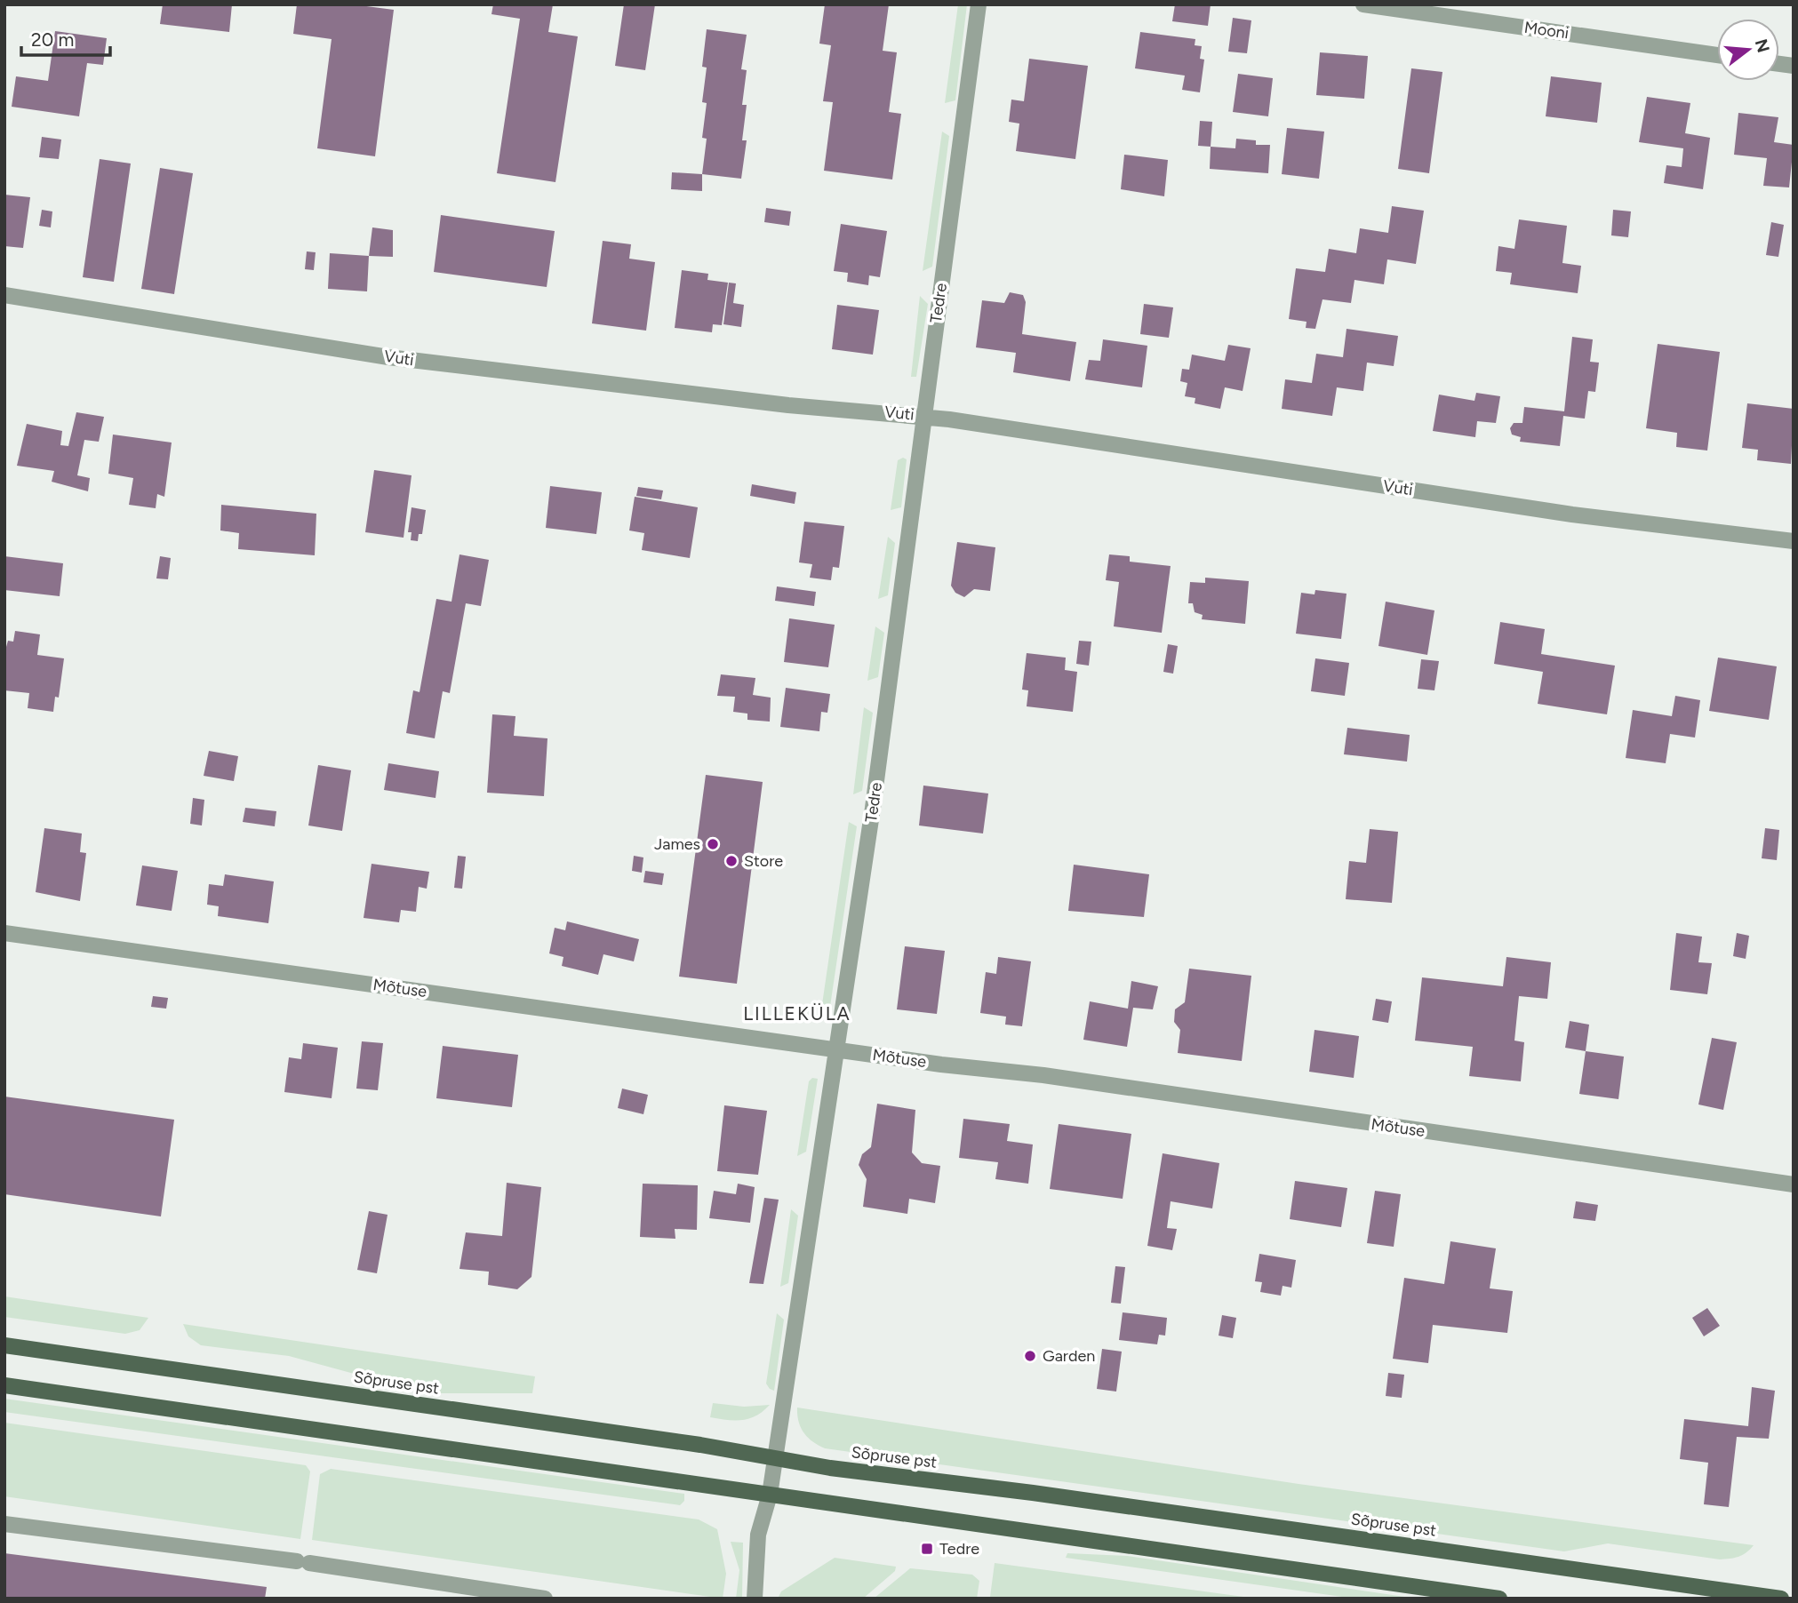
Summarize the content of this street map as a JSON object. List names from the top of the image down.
{
  "streets": {
    "main road": ["Sõpruse pst"],
    "street": [
      "Mooni",
      "Tedre",
      "Vuti",
      "Mõtuse"
    ]
  },
  "crossings": [
    ["Tedre", "Vuti"],
    ["Tedre", "Mõtuse"],
    ["Tedre", "Sõpruse pst"]
  ],
  "districts": ["LILLEKÜLA"],
  "places": {
    "other": ["James", "Store", "Garden"],
    "transit": ["Tedre"]
  },
  "scale_bar": "20 m",
  "north": "right"
}
